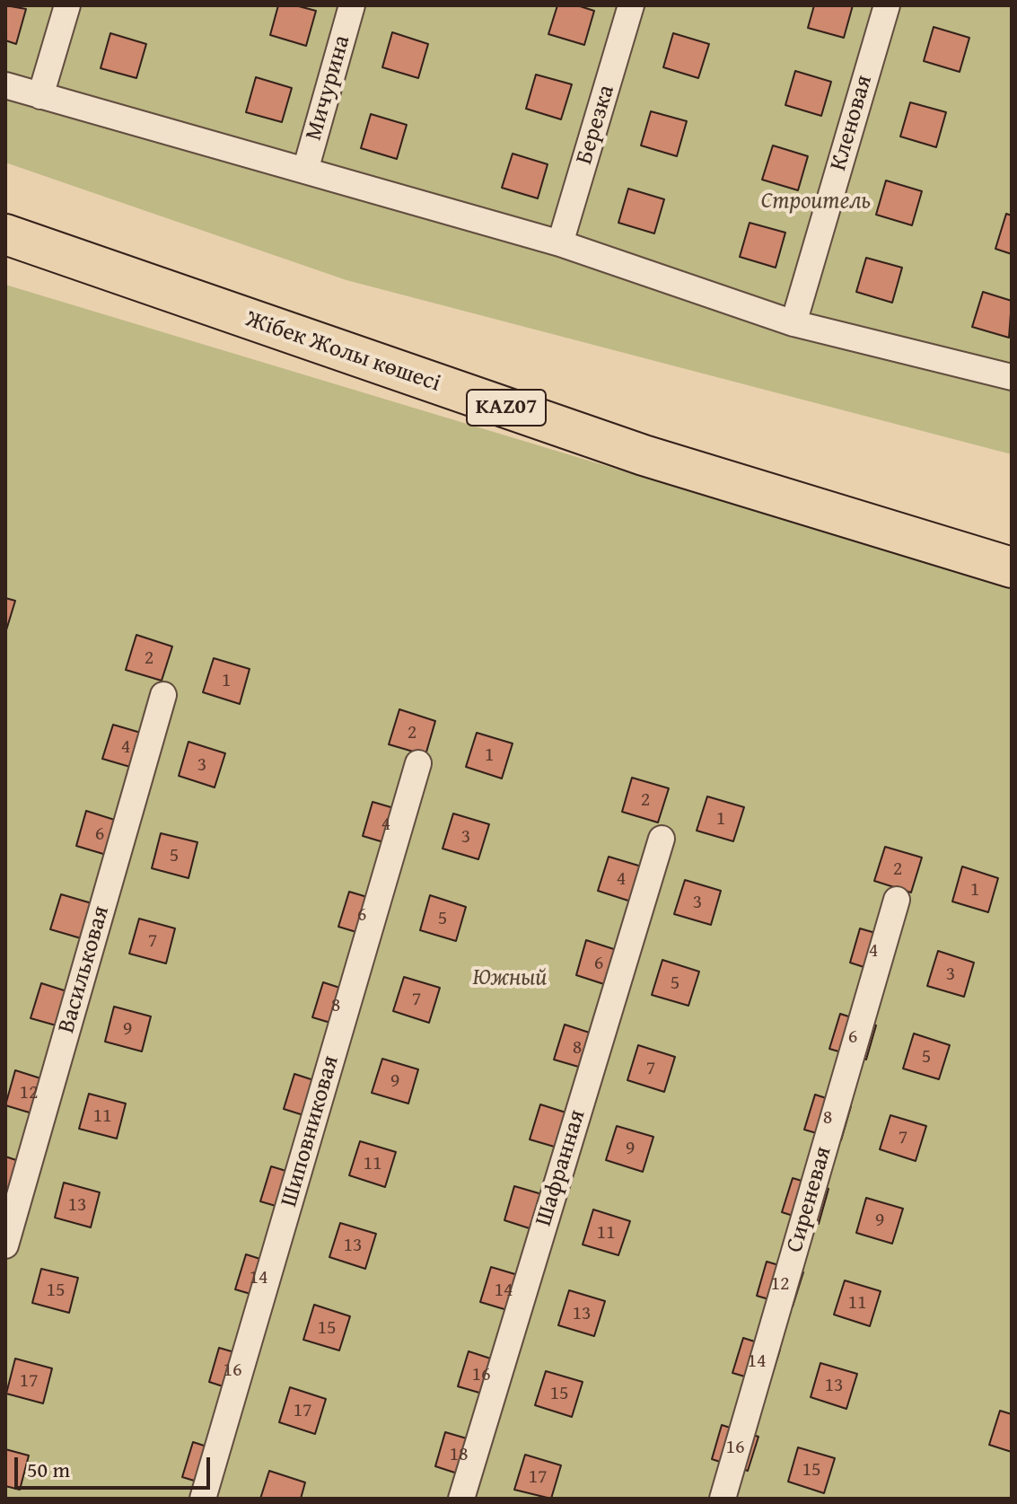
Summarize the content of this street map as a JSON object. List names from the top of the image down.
{
  "streets": {
    "highway": ["Жібек Жолы көшесі", "KAZ07"],
    "street": [
      "Мичурина",
      "Кленовая",
      "Березка",
      "Васильковая",
      "Шиповниковая",
      "Шафранная",
      "Сиреневая"
    ]
  },
  "parks": ["Строитель", "Южный"],
  "house_numbers": [
    "2",
    "1",
    "2",
    "4",
    "1",
    "3",
    "2",
    "1",
    "4",
    "6",
    "3",
    "5",
    "2",
    "4",
    "1",
    "3",
    "6",
    "5",
    "7",
    "4",
    "6",
    "3",
    "5",
    "7",
    "8",
    "9",
    "6",
    "8",
    "5",
    "7",
    "9",
    "12",
    "11",
    "8",
    "7",
    "9",
    "11",
    "13",
    "9",
    "11",
    "13",
    "14",
    "12",
    "15",
    "14",
    "11",
    "13",
    "15",
    "14",
    "16",
    "16",
    "17",
    "13",
    "15",
    "17",
    "16",
    "18",
    "15",
    "17"
  ],
  "scale_bar": "50 m"
}
